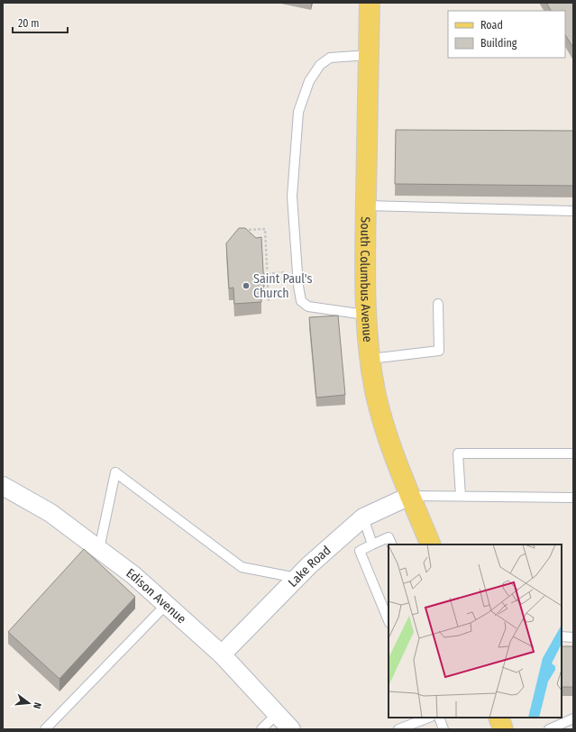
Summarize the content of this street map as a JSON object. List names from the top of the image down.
{
  "streets": {
    "main road": ["South Columbus Avenue"],
    "street": ["Lake Road", "Edison Avenue"]
  },
  "crossings": [
    ["South Columbus Avenue", "Lake Road"],
    ["Lake Road", "Edison Avenue"]
  ],
  "places": ["Saint Paul's Church"],
  "legend": ["Road", "Building"],
  "scale_bar": "20 m",
  "north": "right"
}
